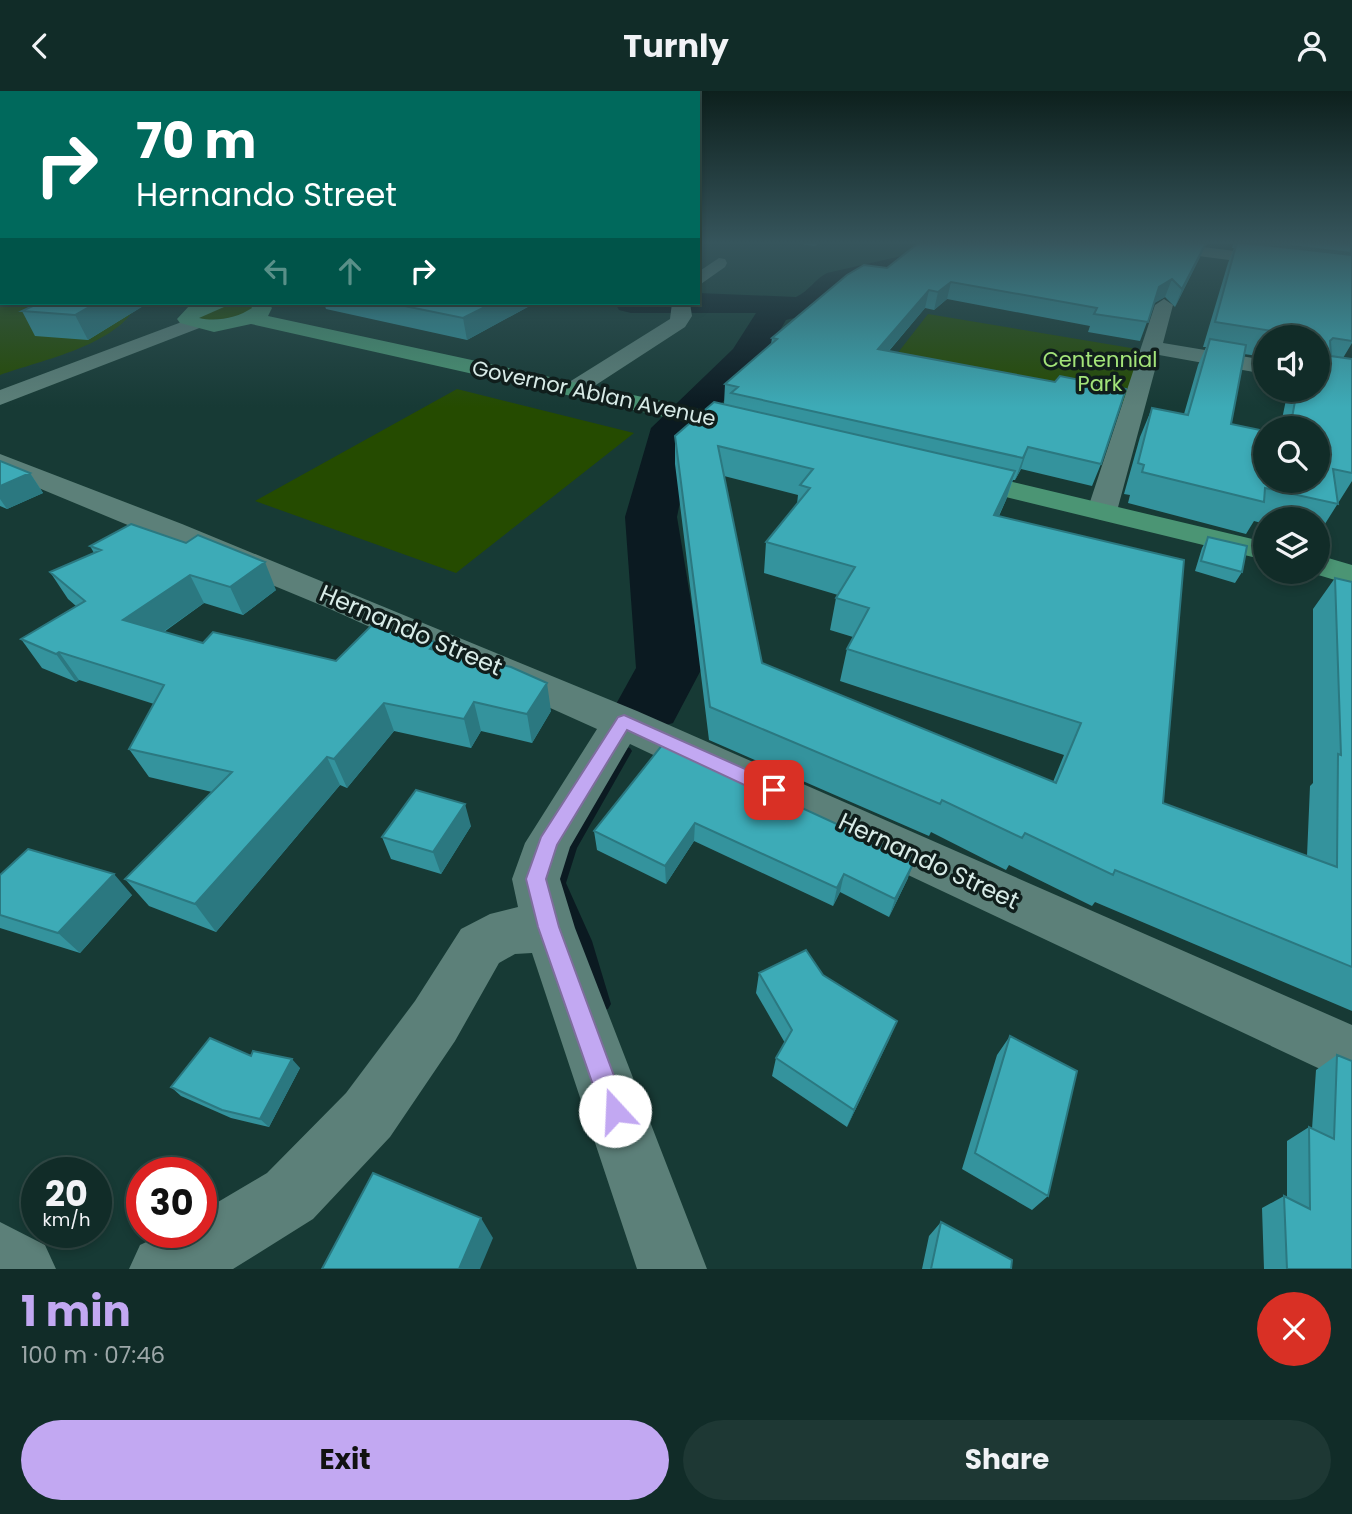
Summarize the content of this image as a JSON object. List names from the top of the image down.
{
  "streets": {
    "main road": ["Governor Ablan Avenue"],
    "street": ["Hernando Street"]
  },
  "parks": ["Centennial Park"],
  "page": {
    "header": "Turnly",
    "turn": ["70 m", "Hernando Street"],
    "speed": "20 km/h",
    "limit": "30",
    "heading": ["1 min", "100 m · 07:46"],
    "buttons": ["Exit", "Share"]
  }
}
